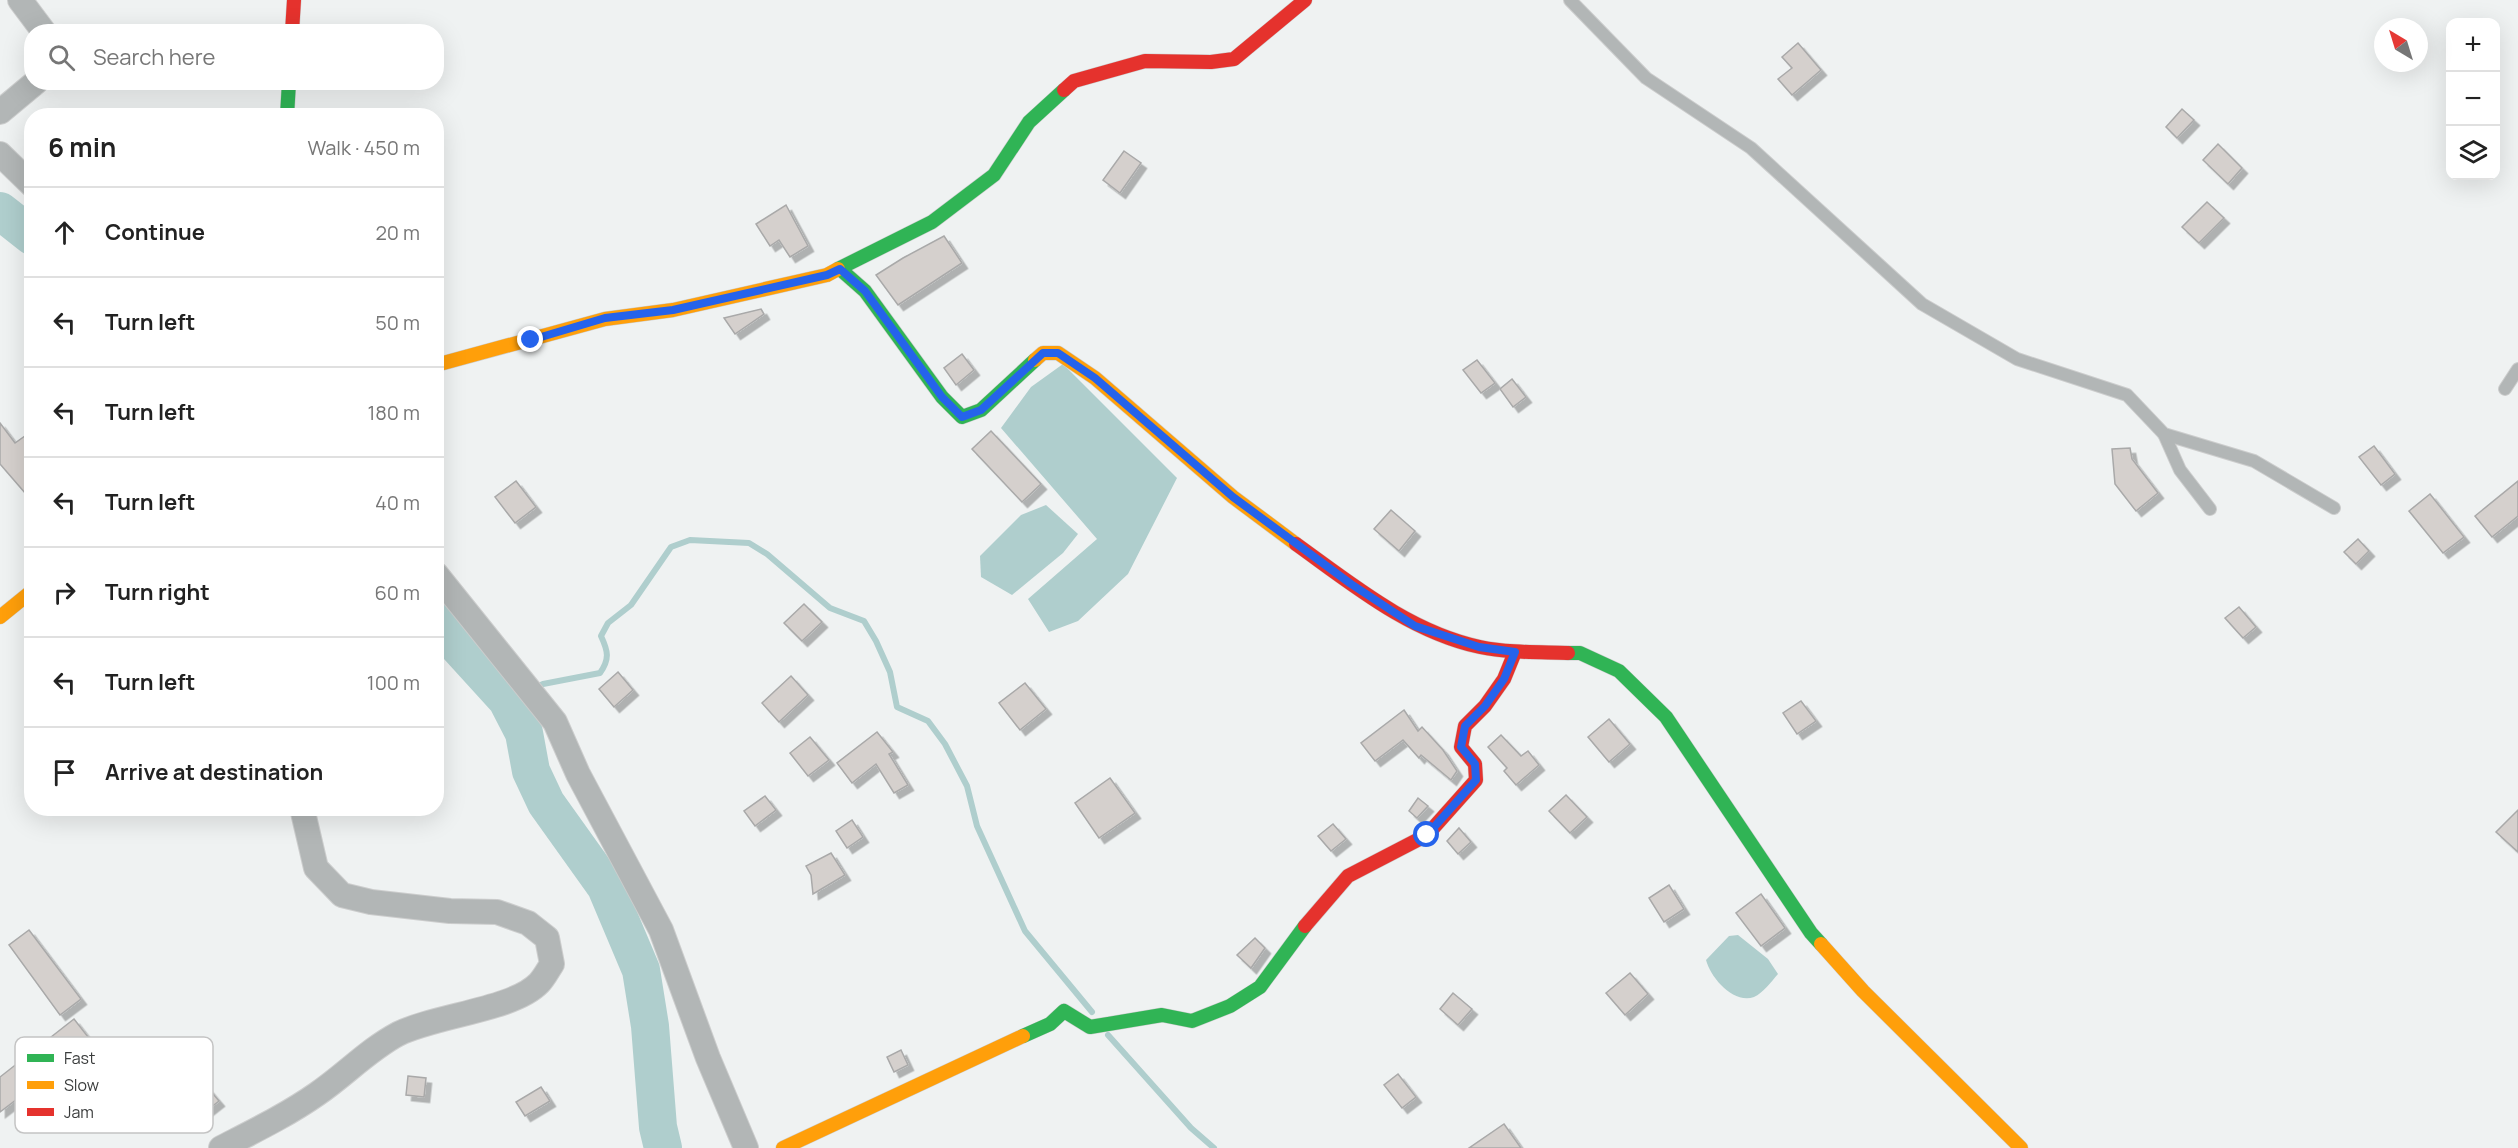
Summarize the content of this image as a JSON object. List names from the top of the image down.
{
  "legend": ["Fast", "Slow", "Jam"],
  "north": "top left",
  "page": {
    "map_buttons": ["+", "−"],
    "search": "Search here",
    "heading": ["6 min", "Walk · 450 m"],
    "list": [
      ["Continue", "20 m"],
      ["Turn left", "50 m"],
      ["Turn left", "180 m"],
      ["Turn left", "40 m"],
      ["Turn right", "60 m"],
      ["Turn left", "100 m"],
      "Arrive at destination"
    ]
  }
}
